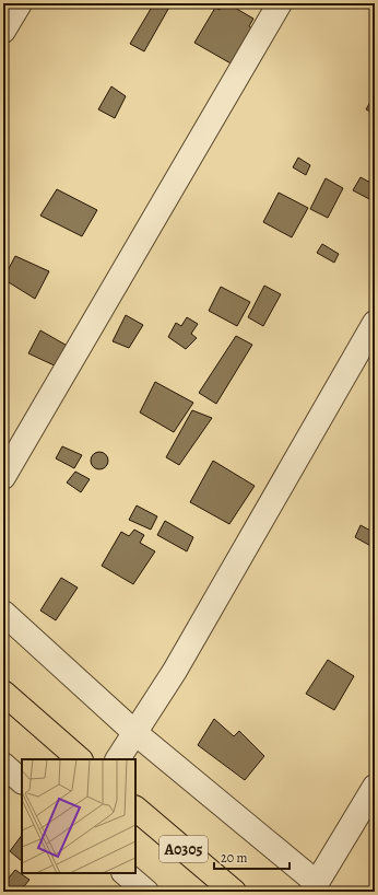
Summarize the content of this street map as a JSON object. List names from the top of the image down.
{
  "streets": {
    "highway": ["A0305"]
  },
  "scale_bar": "20 m"
}
